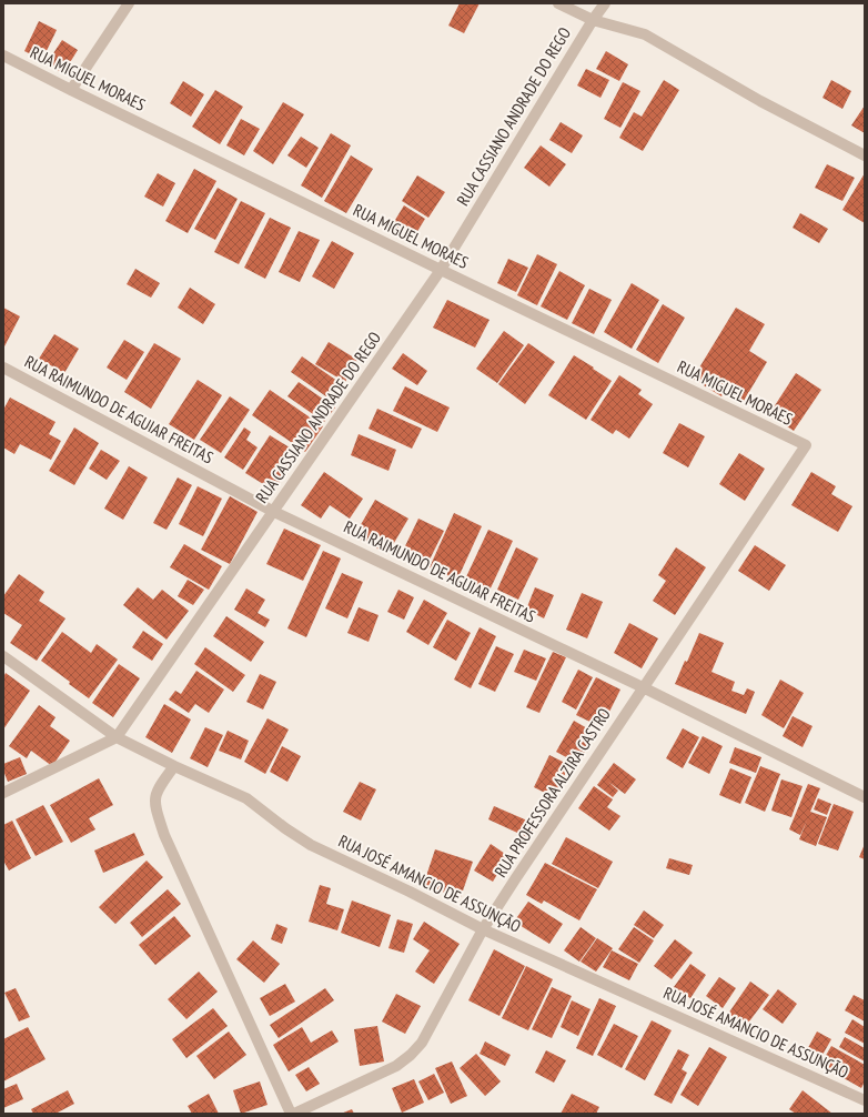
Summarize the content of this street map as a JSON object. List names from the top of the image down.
{
  "streets": {
    "street": [
      "RUA MIGUEL MORAES",
      "RUA CASSIANO ANDRADE DO REGO",
      "RUA RAIMUNDO DE AGUIAR FREITAS",
      "RUA PROFESSORA ALZIRA CASTRO",
      "RUA JOSÉ AMANCIO DE ASSUNÇÃO"
    ]
  },
  "crossings": [
    ["RUA MIGUEL MORAES", "RUA CASSIANO ANDRADE DO REGO"],
    ["RUA MIGUEL MORAES", "RUA PROFESSORA ALZIRA CASTRO"],
    ["RUA CASSIANO ANDRADE DO REGO", "RUA RAIMUNDO DE AGUIAR FREITAS"],
    ["RUA CASSIANO ANDRADE DO REGO", "RUA JOSÉ AMANCIO DE ASSUNÇÃO"],
    ["RUA RAIMUNDO DE AGUIAR FREITAS", "RUA PROFESSORA ALZIRA CASTRO"],
    ["RUA PROFESSORA ALZIRA CASTRO", "RUA JOSÉ AMANCIO DE ASSUNÇÃO"]
  ]
}
